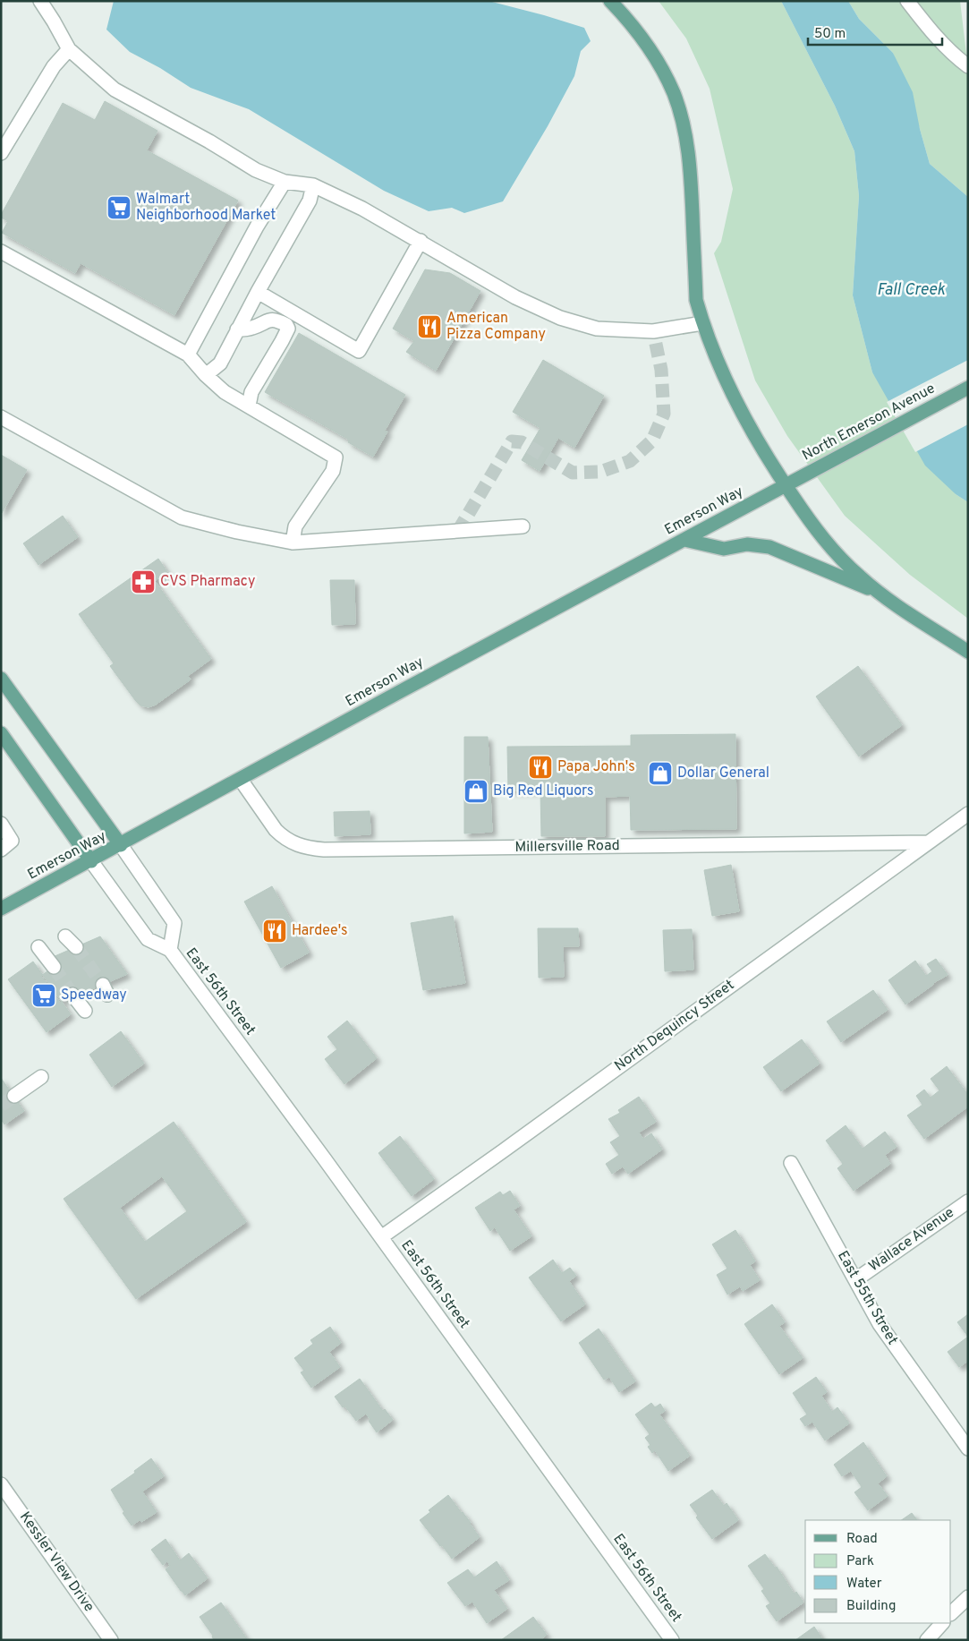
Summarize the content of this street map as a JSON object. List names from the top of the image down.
{
  "streets": {
    "main road": ["North Emerson Avenue", "Emerson Way", "East 56th Street"],
    "street": [
      "Millersville Road",
      "North Dequincy Street",
      "Wallace Avenue",
      "East 55th Street",
      "Kessler View Drive"
    ]
  },
  "crossings": [
    ["North Emerson Avenue", "Emerson Way"],
    ["Emerson Way", "Millersville Road"],
    ["Emerson Way", "East 56th Street"],
    ["Millersville Road", "North Dequincy Street"],
    ["East 56th Street", "North Dequincy Street"],
    ["Wallace Avenue", "East 55th Street"]
  ],
  "water": ["Fall Creek"],
  "places": {
    "supermarket": ["Walmart Neighborhood Market", "Speedway"],
    "restaurant": ["American Pizza Company", "Papa John's", "Hardee's"],
    "pharmacy": ["CVS Pharmacy"],
    "shop": ["Dollar General", "Big Red Liquors"]
  },
  "legend": [
    "Road",
    "Park",
    "Water",
    "Building"
  ],
  "scale_bar": "50 m"
}
